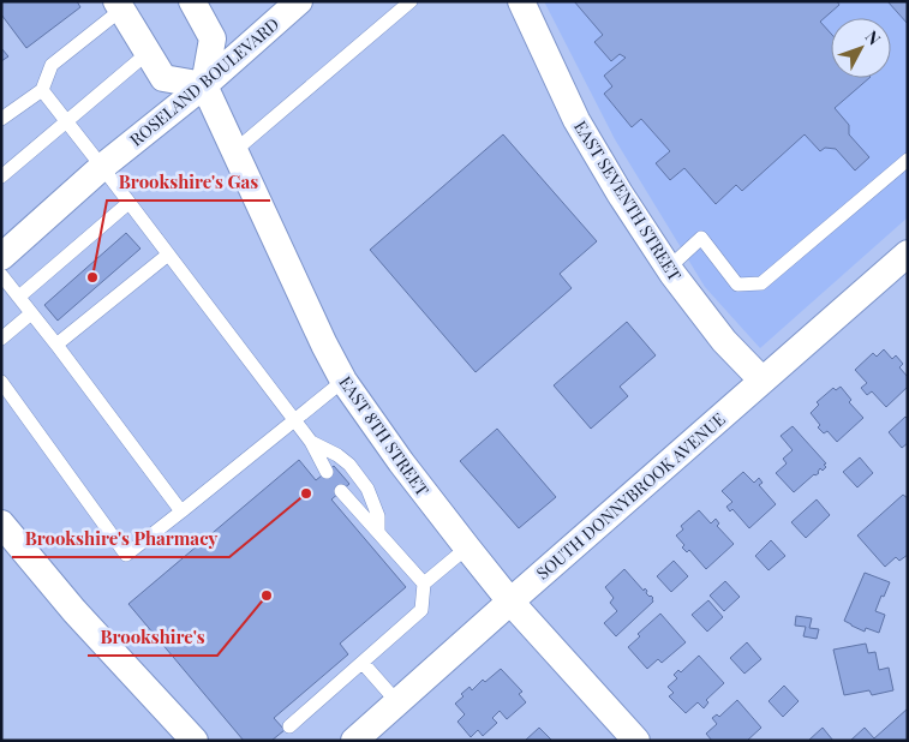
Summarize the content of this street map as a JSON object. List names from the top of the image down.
{
  "streets": {
    "street": [
      "ROSELAND BOULEVARD",
      "EAST SEVENTH STREET",
      "EAST 8TH STREET",
      "SOUTH DONNYBROOK AVENUE"
    ]
  },
  "crossings": [
    ["ROSELAND BOULEVARD", "EAST 8TH STREET"],
    ["EAST SEVENTH STREET", "SOUTH DONNYBROOK AVENUE"],
    ["EAST 8TH STREET", "SOUTH DONNYBROOK AVENUE"]
  ],
  "places": ["Brookshire's Gas", "Brookshire's Pharmacy", "Brookshire's"],
  "north": "top right"
}
